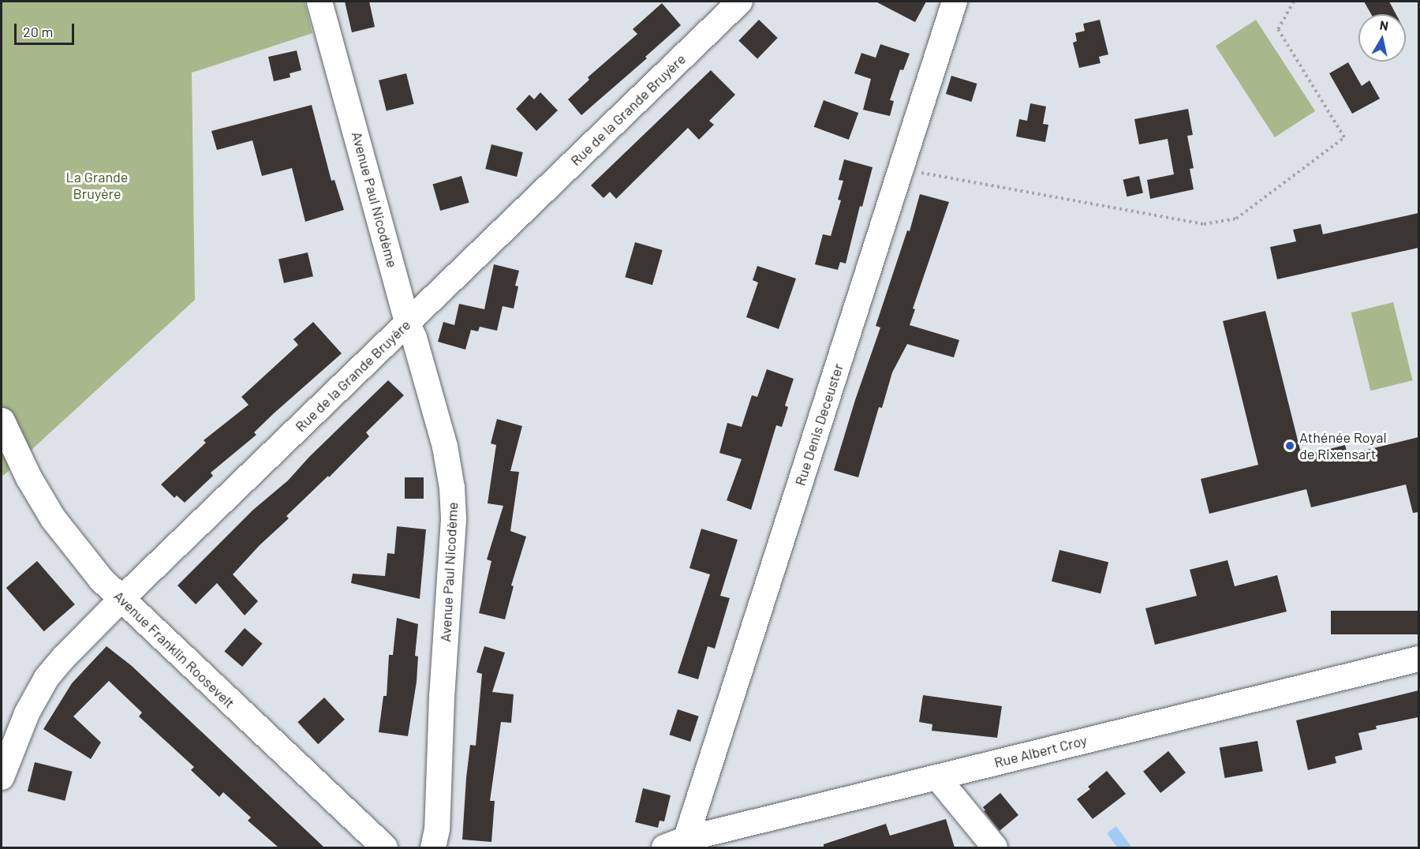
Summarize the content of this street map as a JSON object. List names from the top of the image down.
{
  "streets": {
    "main road": ["Avenue Franklin Roosevelt"],
    "street": [
      "Rue de la Grande Bruyère",
      "Avenue Paul Nicodème",
      "Rue Denis Deceuster",
      "Rue Albert Croy"
    ]
  },
  "crossings": [
    ["Rue de la Grande Bruyère", "Avenue Paul Nicodème"],
    ["Rue de la Grande Bruyère", "Avenue Franklin Roosevelt"],
    ["Rue Denis Deceuster", "Rue Albert Croy"]
  ],
  "parks": ["La Grande Bruyère"],
  "places": ["Athénée Royal de Rixensart"],
  "scale_bar": "20 m",
  "north": "top"
}
